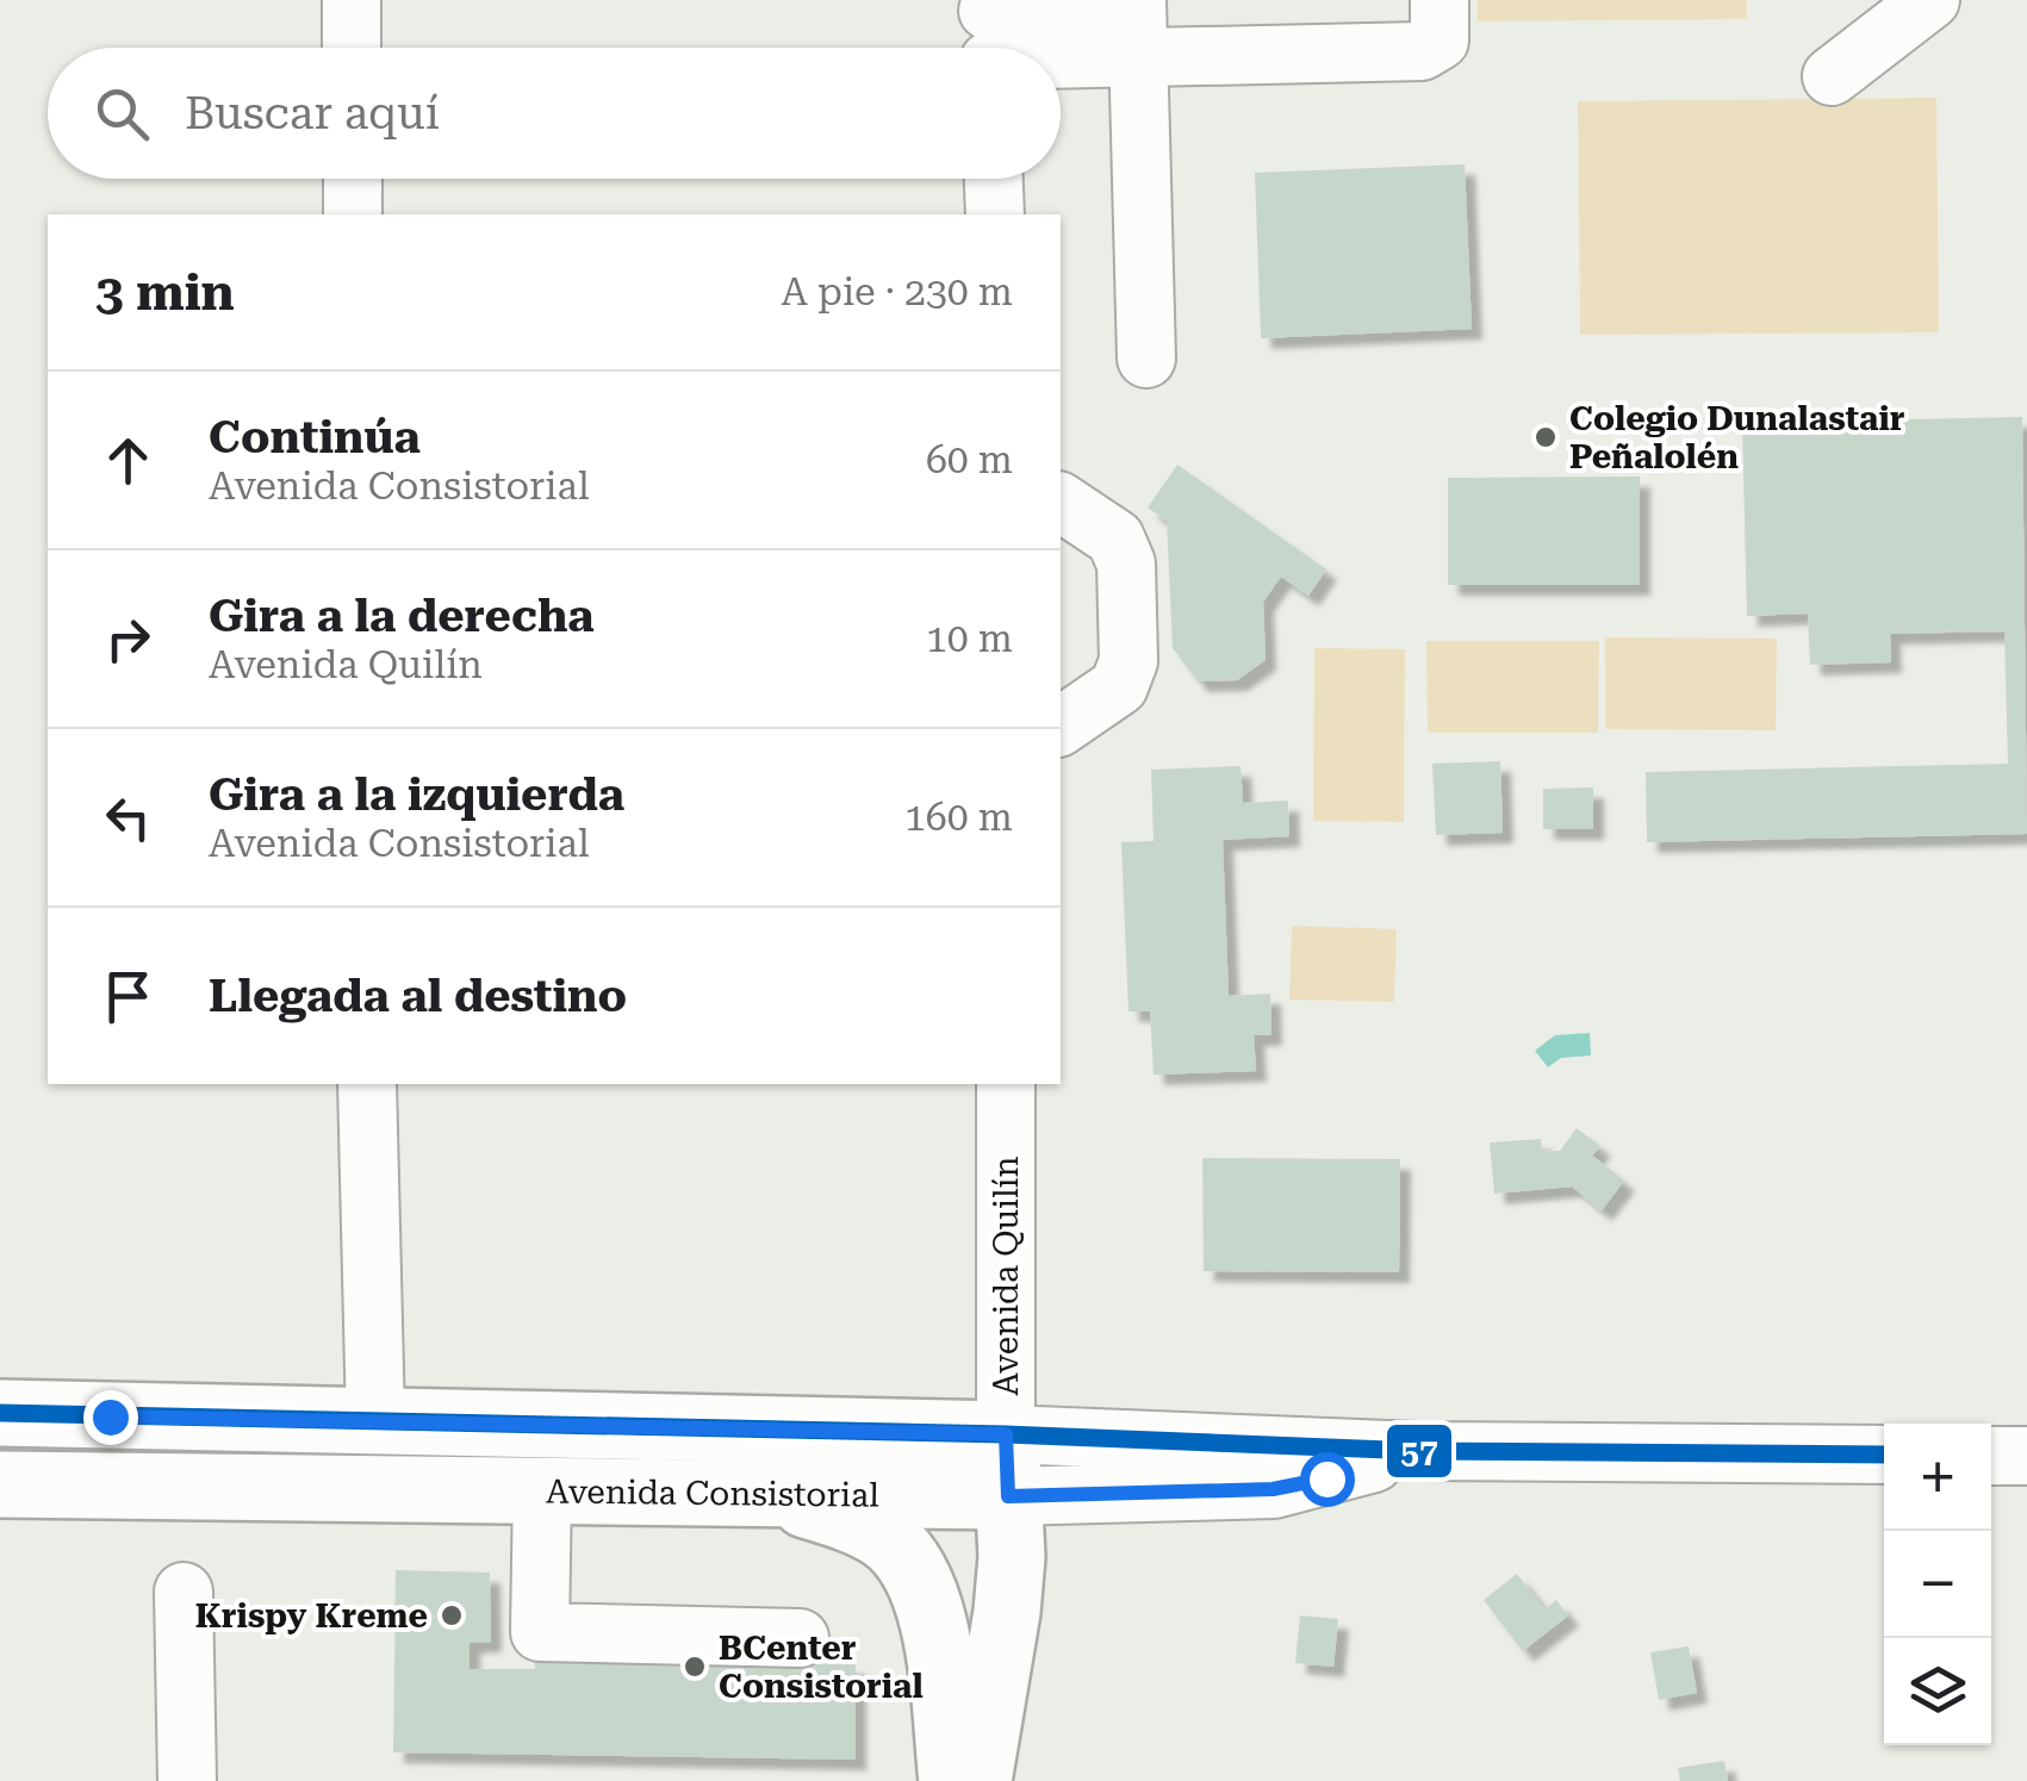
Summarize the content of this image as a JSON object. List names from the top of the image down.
{
  "streets": {
    "main road": ["Avenida Quilín", "Avenida Consistorial"]
  },
  "crossings": [
    ["Avenida Quilín", "Avenida Consistorial"]
  ],
  "places": ["Colegio Dunalastair Peñalolén", "Krispy Kreme", "BCenter Consistorial"],
  "lines": ["transit line 57"],
  "page": {
    "search": "Buscar aquí",
    "heading": ["3 min", "A pie · 230 m"],
    "list": [
      ["Continúa", "Avenida Consistorial", "60 m"],
      ["Gira a la derecha", "Avenida Quilín", "10 m"],
      ["Gira a la izquierda", "Avenida Consistorial", "160 m"],
      "Llegada al destino"
    ],
    "map_buttons": ["+", "−"]
  }
}
